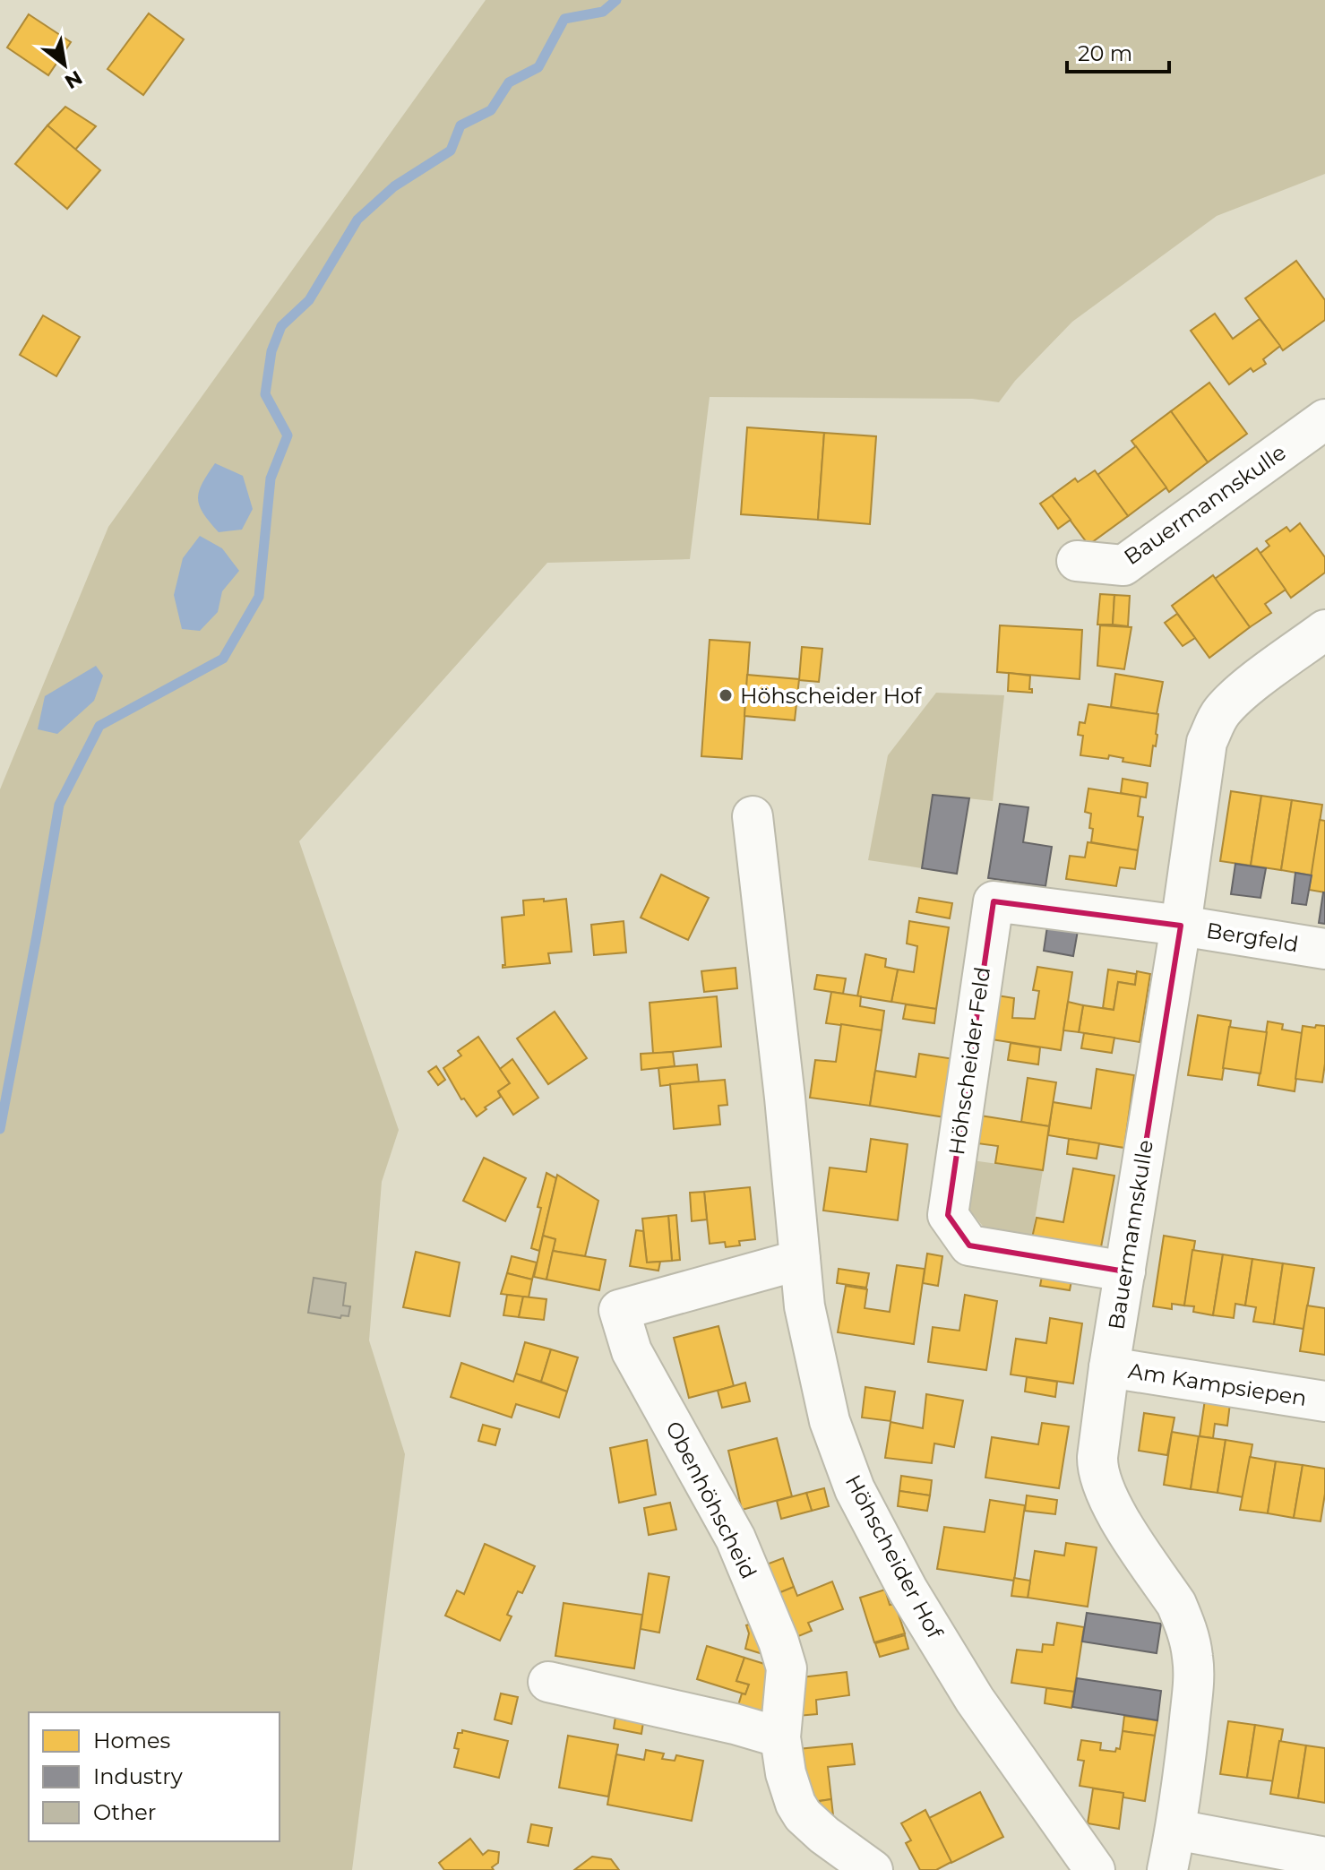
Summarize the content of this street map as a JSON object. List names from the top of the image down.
{
  "streets": {
    "street": [
      "Bauermannskulle",
      "Bergfeld",
      "Höhscheider Feld",
      "Am Kampsiepen",
      "Obenhöhscheid",
      "Höhscheider Hof"
    ]
  },
  "crossings": [
    ["Bauermannskulle", "Bergfeld"],
    ["Bauermannskulle", "Höhscheider Feld"],
    ["Bauermannskulle", "Am Kampsiepen"],
    ["Bergfeld", "Höhscheider Feld"],
    ["Obenhöhscheid", "Höhscheider Hof"]
  ],
  "places": ["Höhscheider Hof"],
  "legend": ["Homes", "Industry", "Other"],
  "scale_bar": "20 m",
  "north": "bottom right"
}
